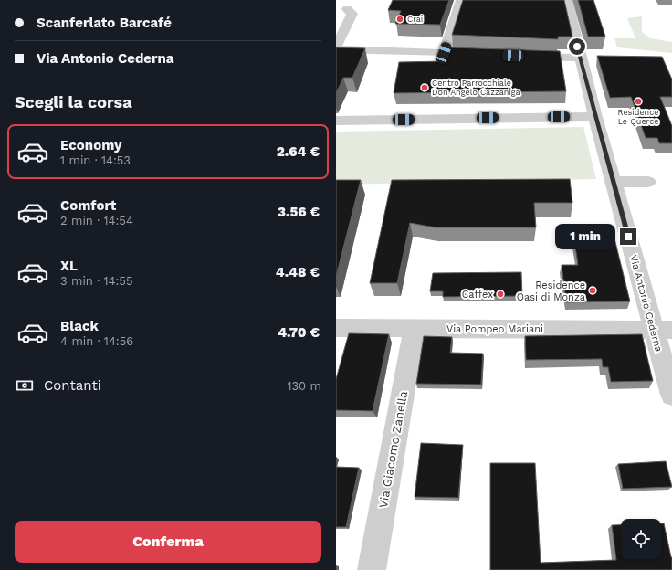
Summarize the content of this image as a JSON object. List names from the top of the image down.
{
  "streets": {
    "street": ["Via Antonio Cederna", "Via Pompeo Mariani", "Via Giacomo Zanella"]
  },
  "crossings": [
    ["Via Antonio Cederna", "Via Pompeo Mariani"],
    ["Via Pompeo Mariani", "Via Giacomo Zanella"]
  ],
  "places": [
    "Crai",
    "Centro Parrocchiale Don Angelo Cazzaniga",
    "Residence Le Querce",
    "Residence Oasi di Monza",
    "Caffex"
  ],
  "page": {
    "banner": ["Scanferlato Barcafé", "Via Antonio Cederna"],
    "heading": "Scegli la corsa",
    "list": [
      {
        "name": "Economy",
        "note": "1 min · 14:53",
        "value": "2.64 €"
      },
      {
        "name": "Comfort",
        "note": "2 min · 14:54",
        "value": "3.56 €"
      },
      {
        "name": "XL",
        "note": "3 min · 14:55",
        "value": "4.48 €"
      },
      {
        "name": "Black",
        "note": "4 min · 14:56",
        "value": "4.70 €"
      }
    ],
    "bubble": "1 min",
    "pay": ["Contanti", "130 m"],
    "buttons": "Conferma"
  }
}
